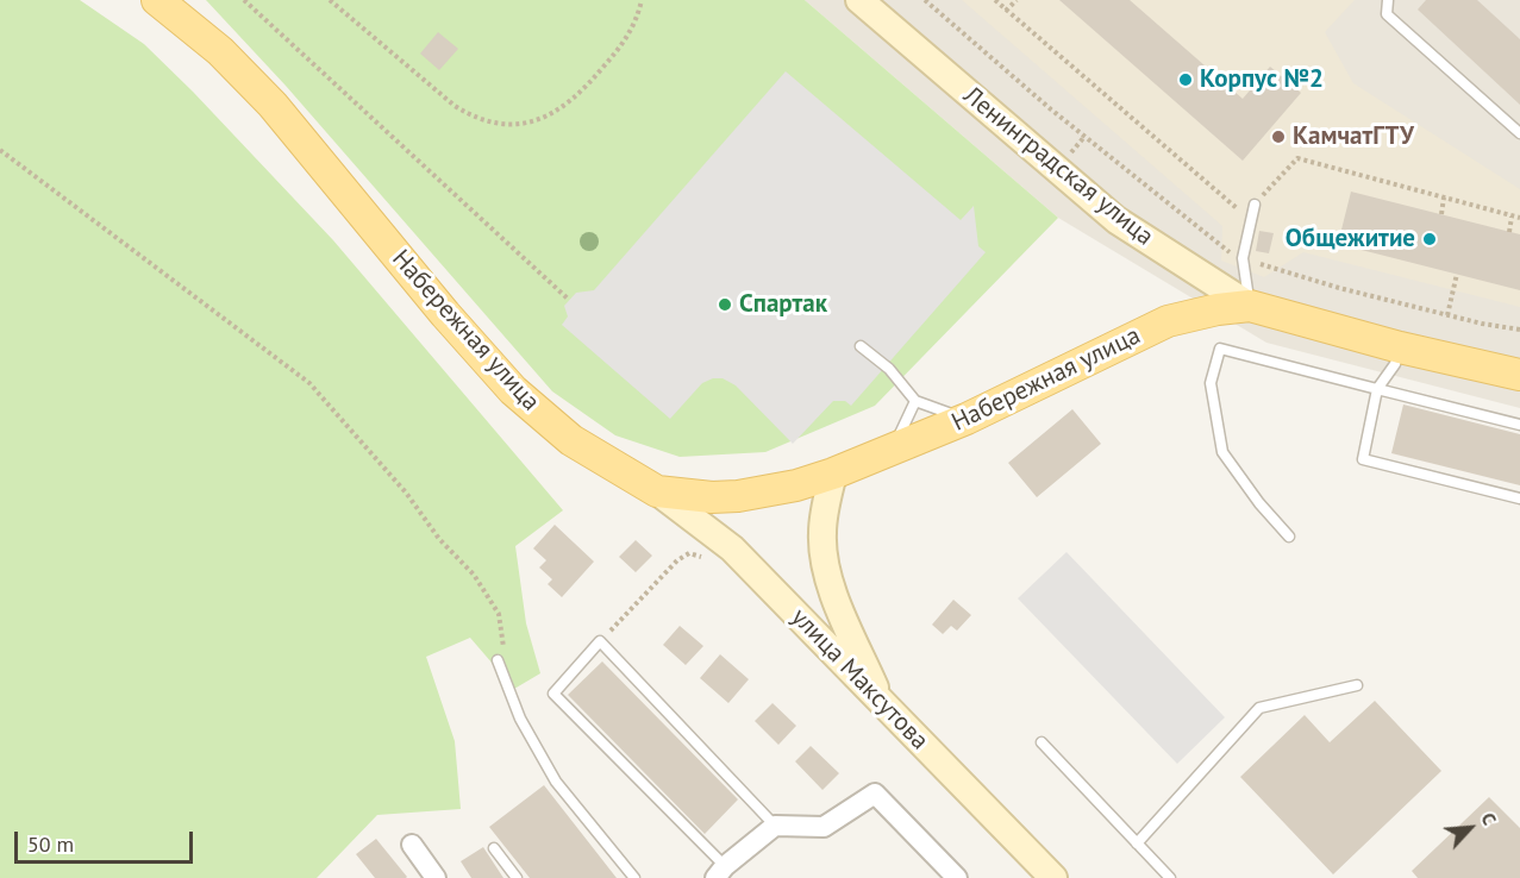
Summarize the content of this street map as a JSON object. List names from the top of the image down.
{
  "streets": {
    "main road": ["Ленинградская улица", "Набережная улица", "улица Максутова"]
  },
  "crossings": [
    ["Ленинградская улица", "Набережная улица"],
    ["Набережная улица", "улица Максутова"]
  ],
  "places": [
    "Корпус №2",
    "КамчатГТУ",
    "Общежитие",
    "Спартак"
  ],
  "scale_bar": "50 m",
  "north": "top right"
}
